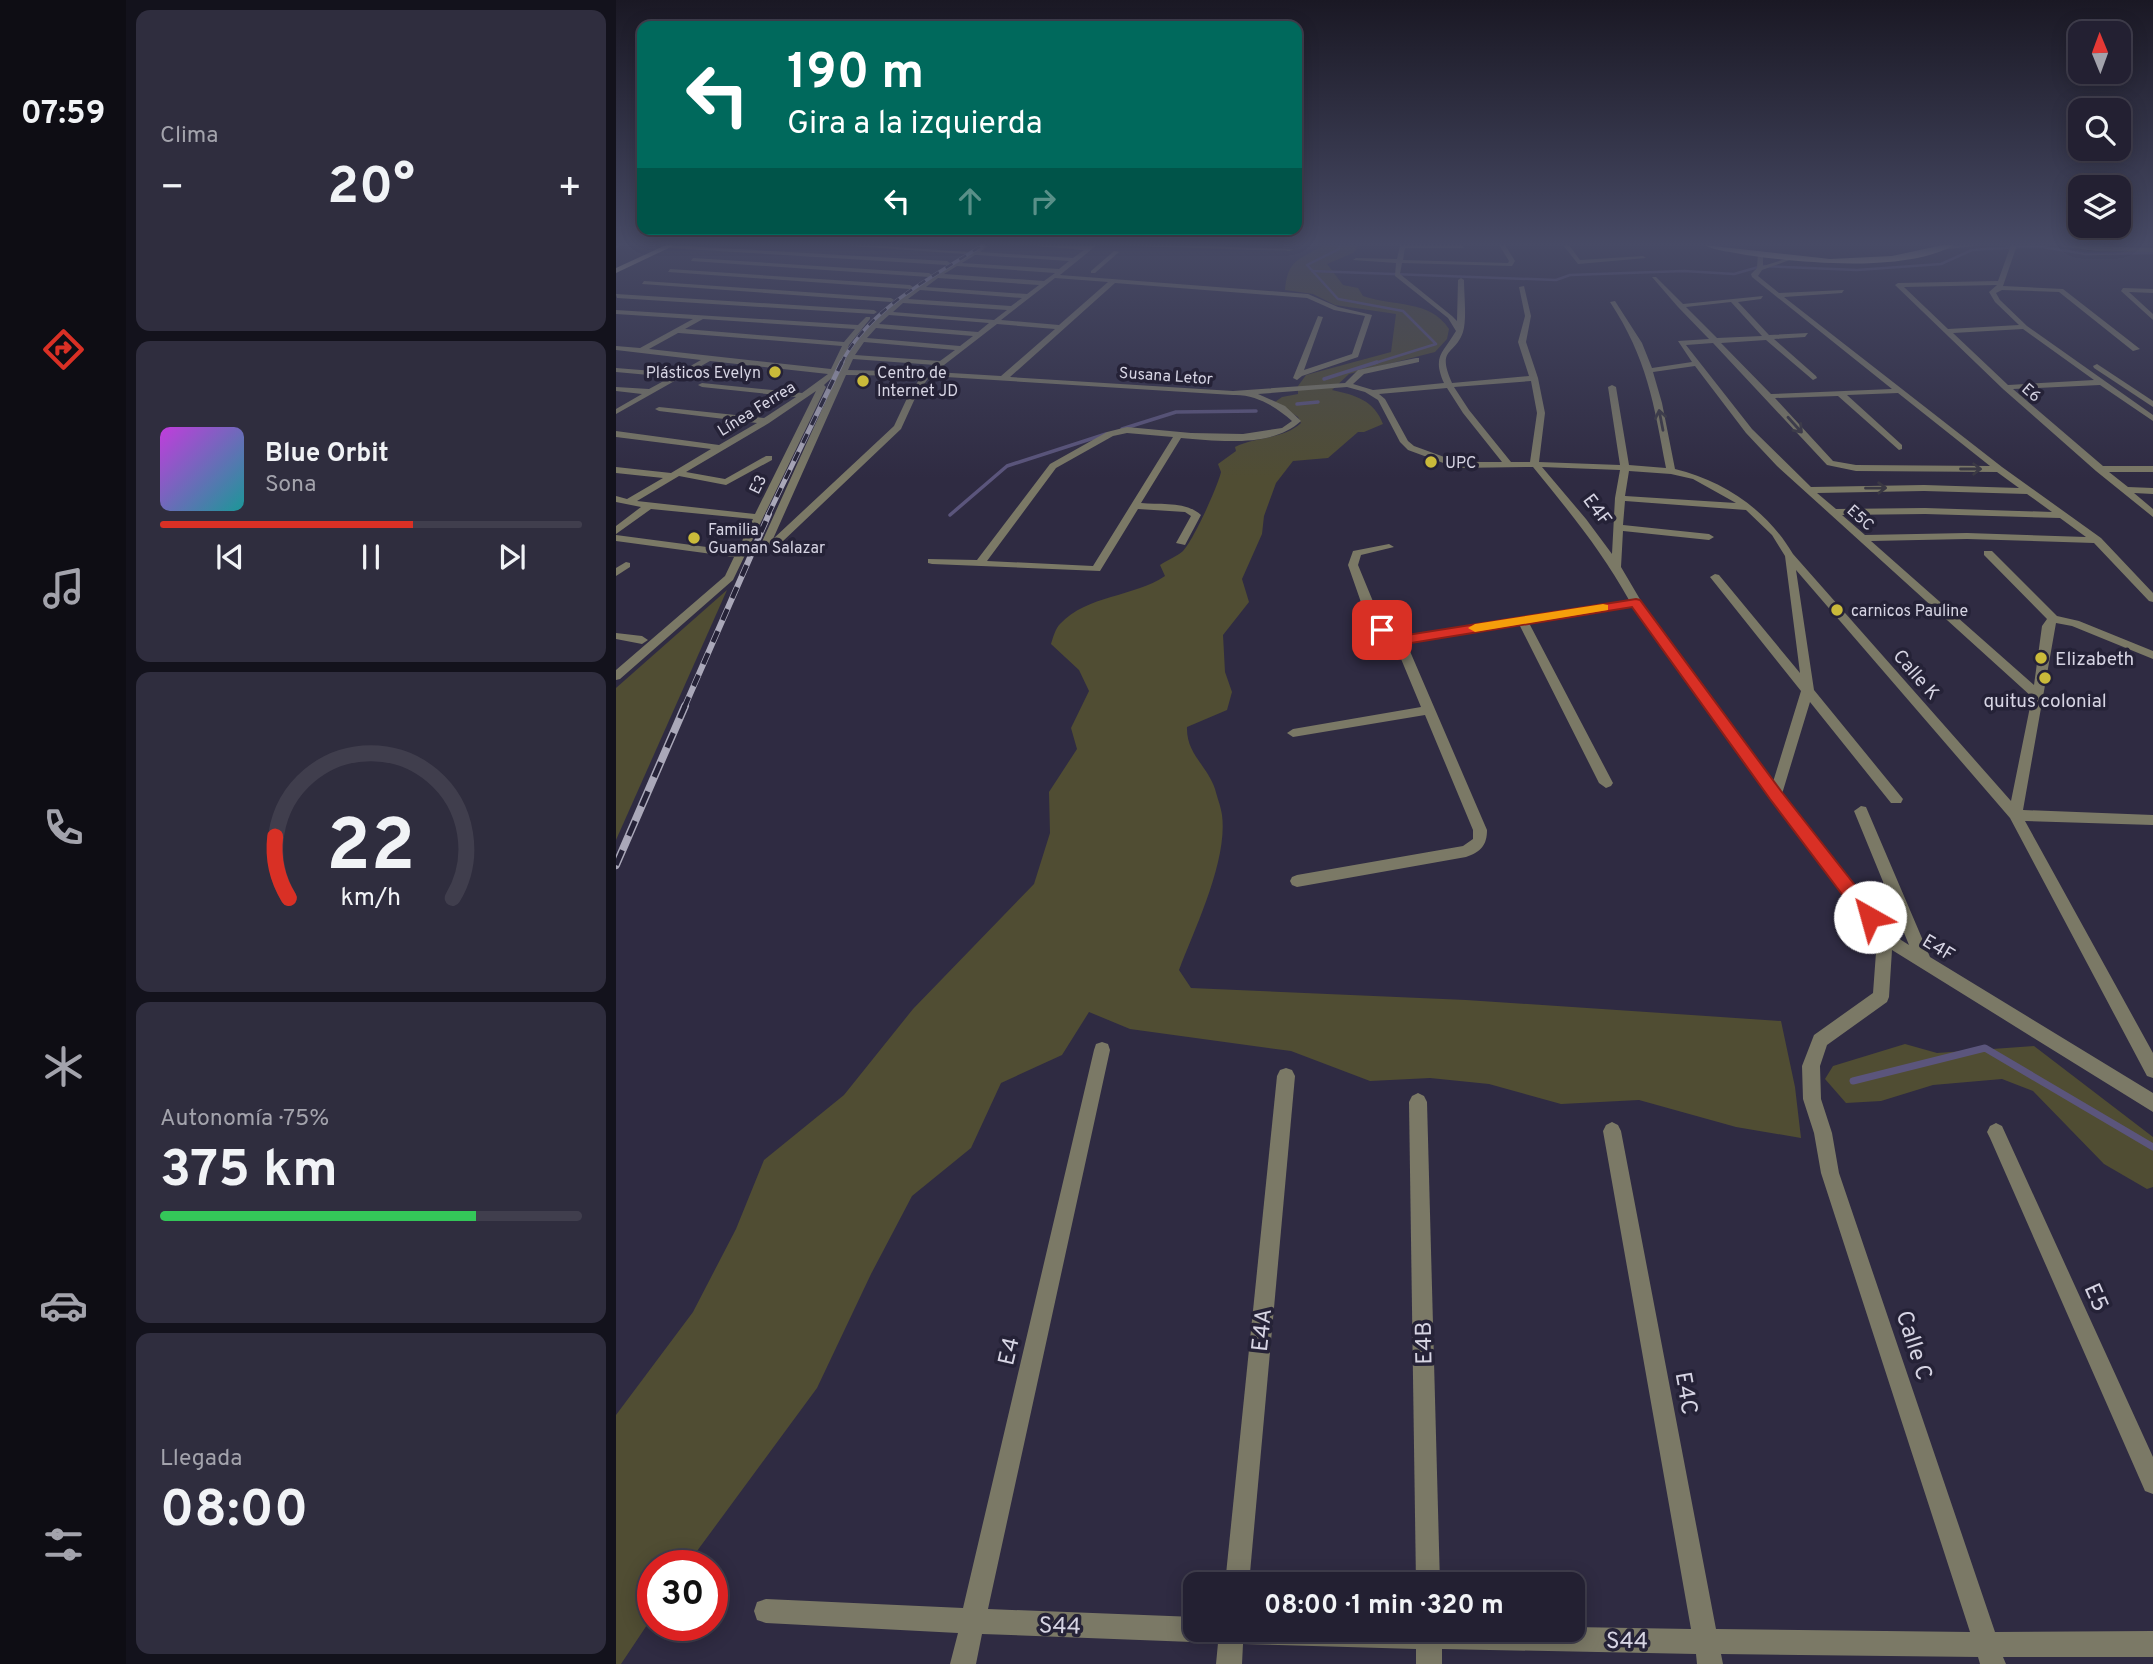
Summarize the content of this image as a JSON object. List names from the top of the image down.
{
  "streets": {
    "street": [
      "Susana Letor",
      "E6",
      "Línea Ferrea",
      "E3",
      "E4F",
      "E5C",
      "Calle K",
      "E5",
      "E4A",
      "E4B",
      "Calle C",
      "E4",
      "E4C",
      "S44"
    ]
  },
  "crossings": [
    ["Susana Letor", "Línea Ferrea"],
    ["Línea Ferrea", "E3"],
    ["E4F", "Calle K"],
    ["E4F", "Calle C"],
    ["Calle C", "S44"],
    ["E4", "S44"],
    ["E4C", "S44"]
  ],
  "places": [
    "Plásticos Evelyn",
    "Centro de Internet JD",
    "UPC",
    "Familia Guaman Salazar",
    "carnicos Pauline",
    "Elizabeth",
    "quitus colonial"
  ],
  "north": "top",
  "page": {
    "tabs": "07:59",
    "tile": [
      "Clima",
      ["Autonomía · 75%", "375 km"],
      ["Llegada", "08:00"]
    ],
    "turn": ["190 m", "Gira a la izquierda"],
    "heat": ["−", "20°", "+"],
    "song": ["Blue Orbit", "Sona"],
    "limit": "30",
    "trip": "08:00 · 1 min · 320 m",
    "gauge": ["22", "km/h"]
  }
}
